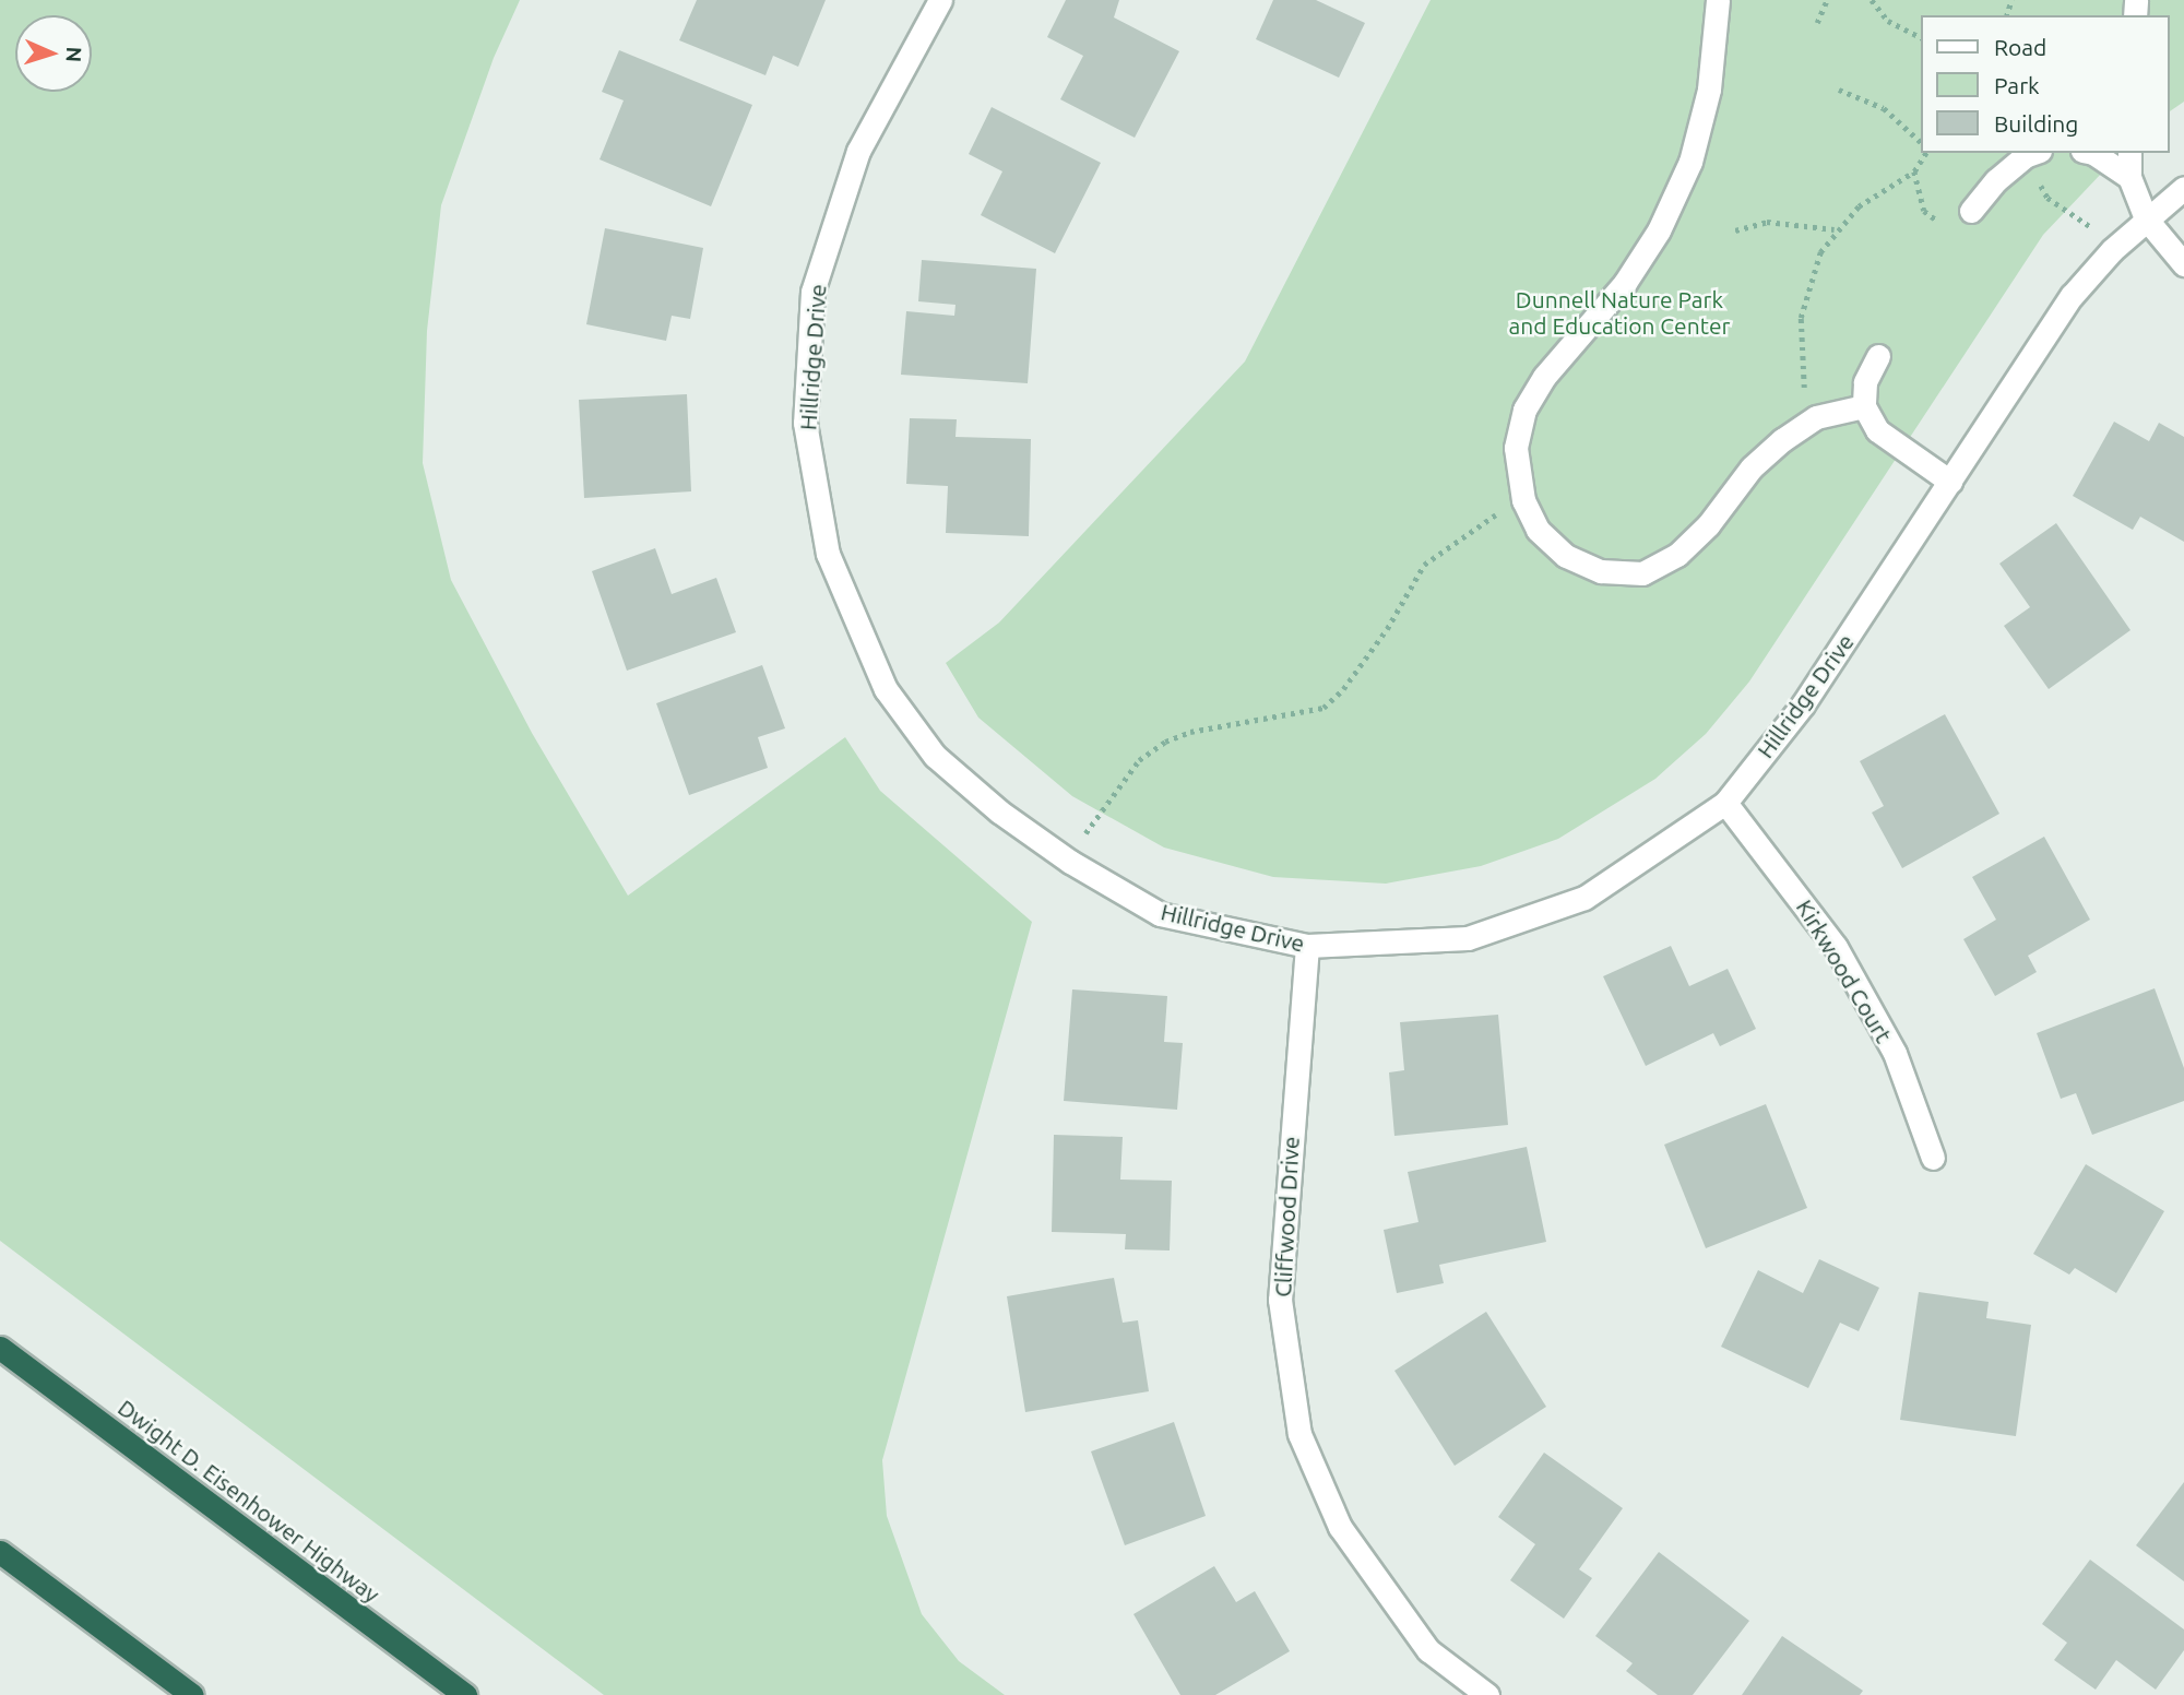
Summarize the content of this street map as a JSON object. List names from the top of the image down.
{
  "streets": {
    "highway": ["Dwight D. Eisenhower Highway"],
    "street": ["Hillridge Drive", "Kirkwood Court", "Cliffwood Drive"]
  },
  "crossings": [
    ["Hillridge Drive", "Kirkwood Court"],
    ["Hillridge Drive", "Cliffwood Drive"]
  ],
  "parks": ["Dunnell Nature Park and Education Center"],
  "legend": ["Road", "Park", "Building"],
  "north": "right"
}
